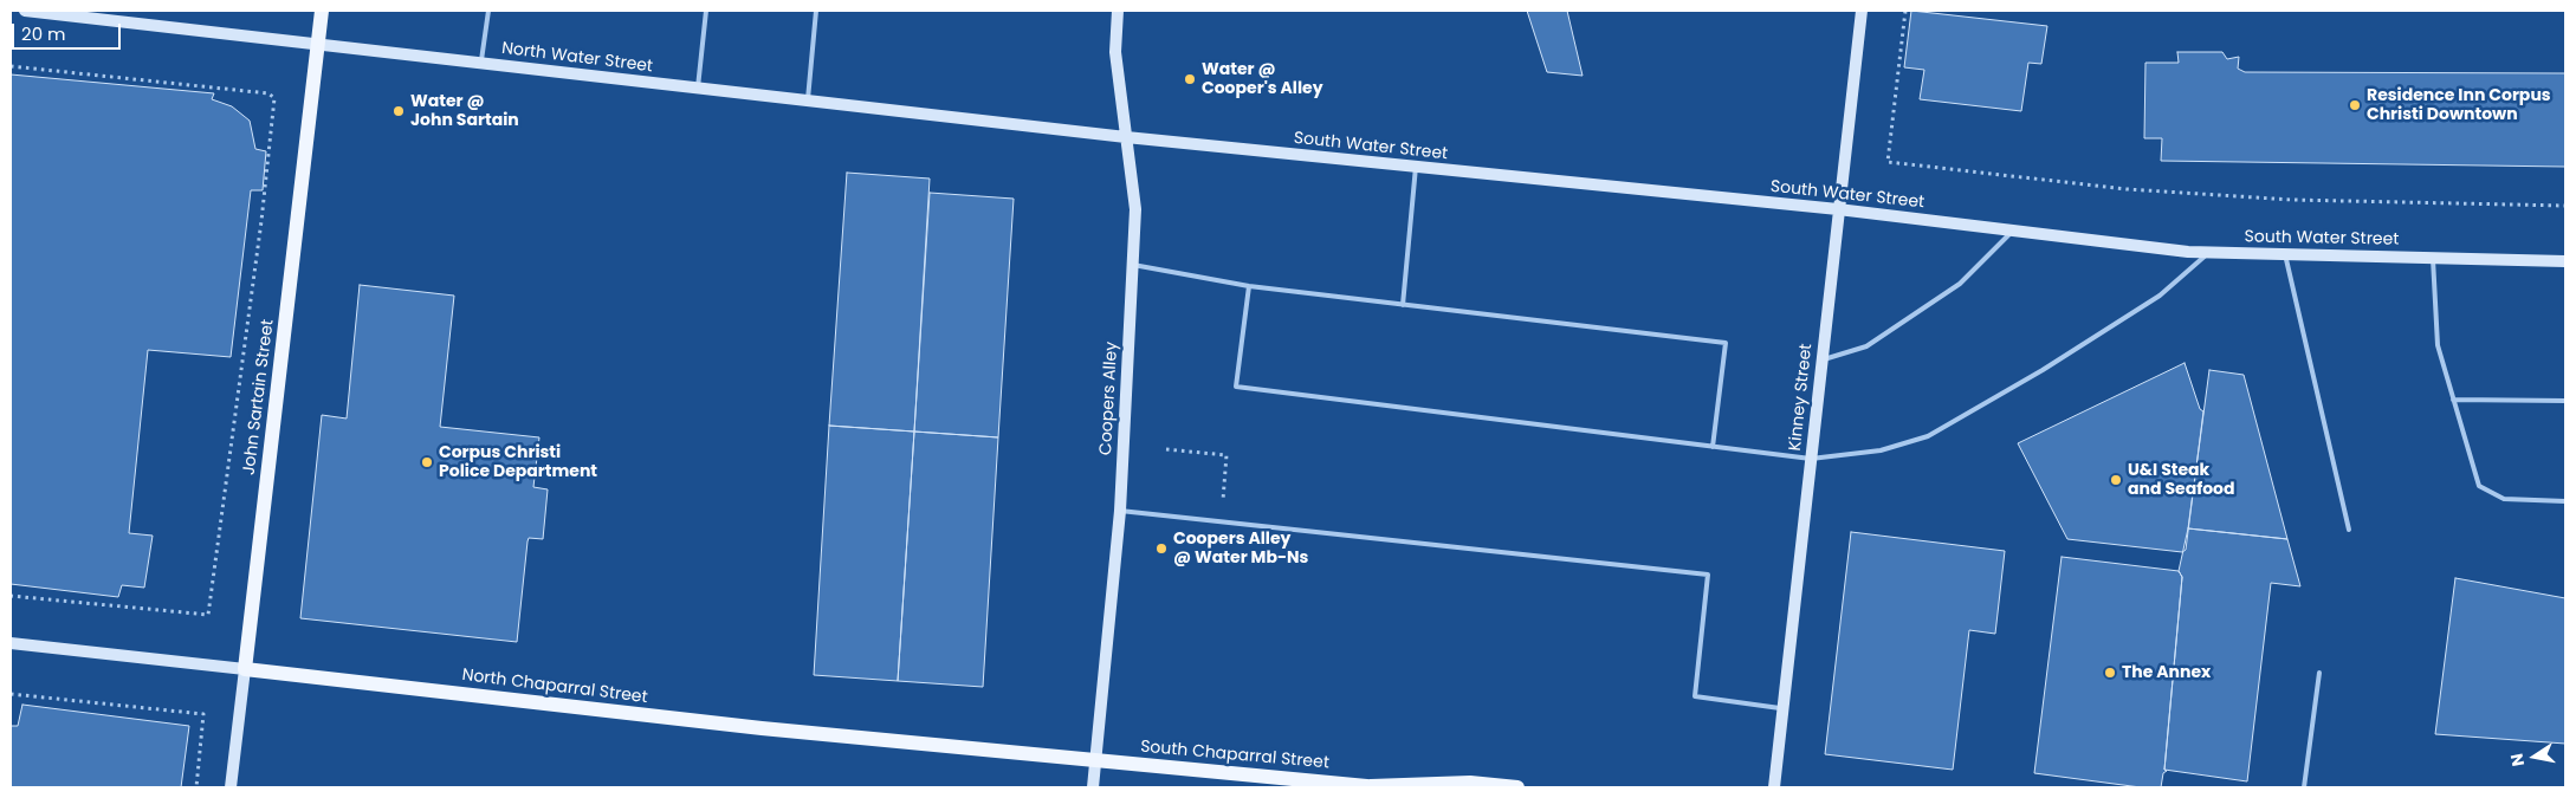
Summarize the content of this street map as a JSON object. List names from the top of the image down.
{
  "streets": {
    "main road": ["John Sartain Street", "North Chaparral Street", "South Chaparral Street"],
    "street": [
      "North Water Street",
      "South Water Street",
      "Kinney Street",
      "Coopers Alley"
    ]
  },
  "crossings": [
    ["North Water Street", "South Water Street"],
    ["North Water Street", "John Sartain Street"],
    ["North Water Street", "Coopers Alley"],
    ["South Water Street", "Kinney Street"],
    ["South Water Street", "Coopers Alley"],
    ["John Sartain Street", "North Chaparral Street"],
    ["Coopers Alley", "North Chaparral Street"],
    ["Coopers Alley", "South Chaparral Street"],
    ["North Chaparral Street", "South Chaparral Street"]
  ],
  "places": [
    "Water @ Cooper's Alley",
    "Residence Inn Corpus Christi Downtown",
    "Water @ John Sartain",
    "Corpus Christi Police Department",
    "U&I Steak and Seafood",
    "Coopers Alley @ Water Mb-Ns",
    "The Annex"
  ],
  "scale_bar": "20 m",
  "north": "left"
}
